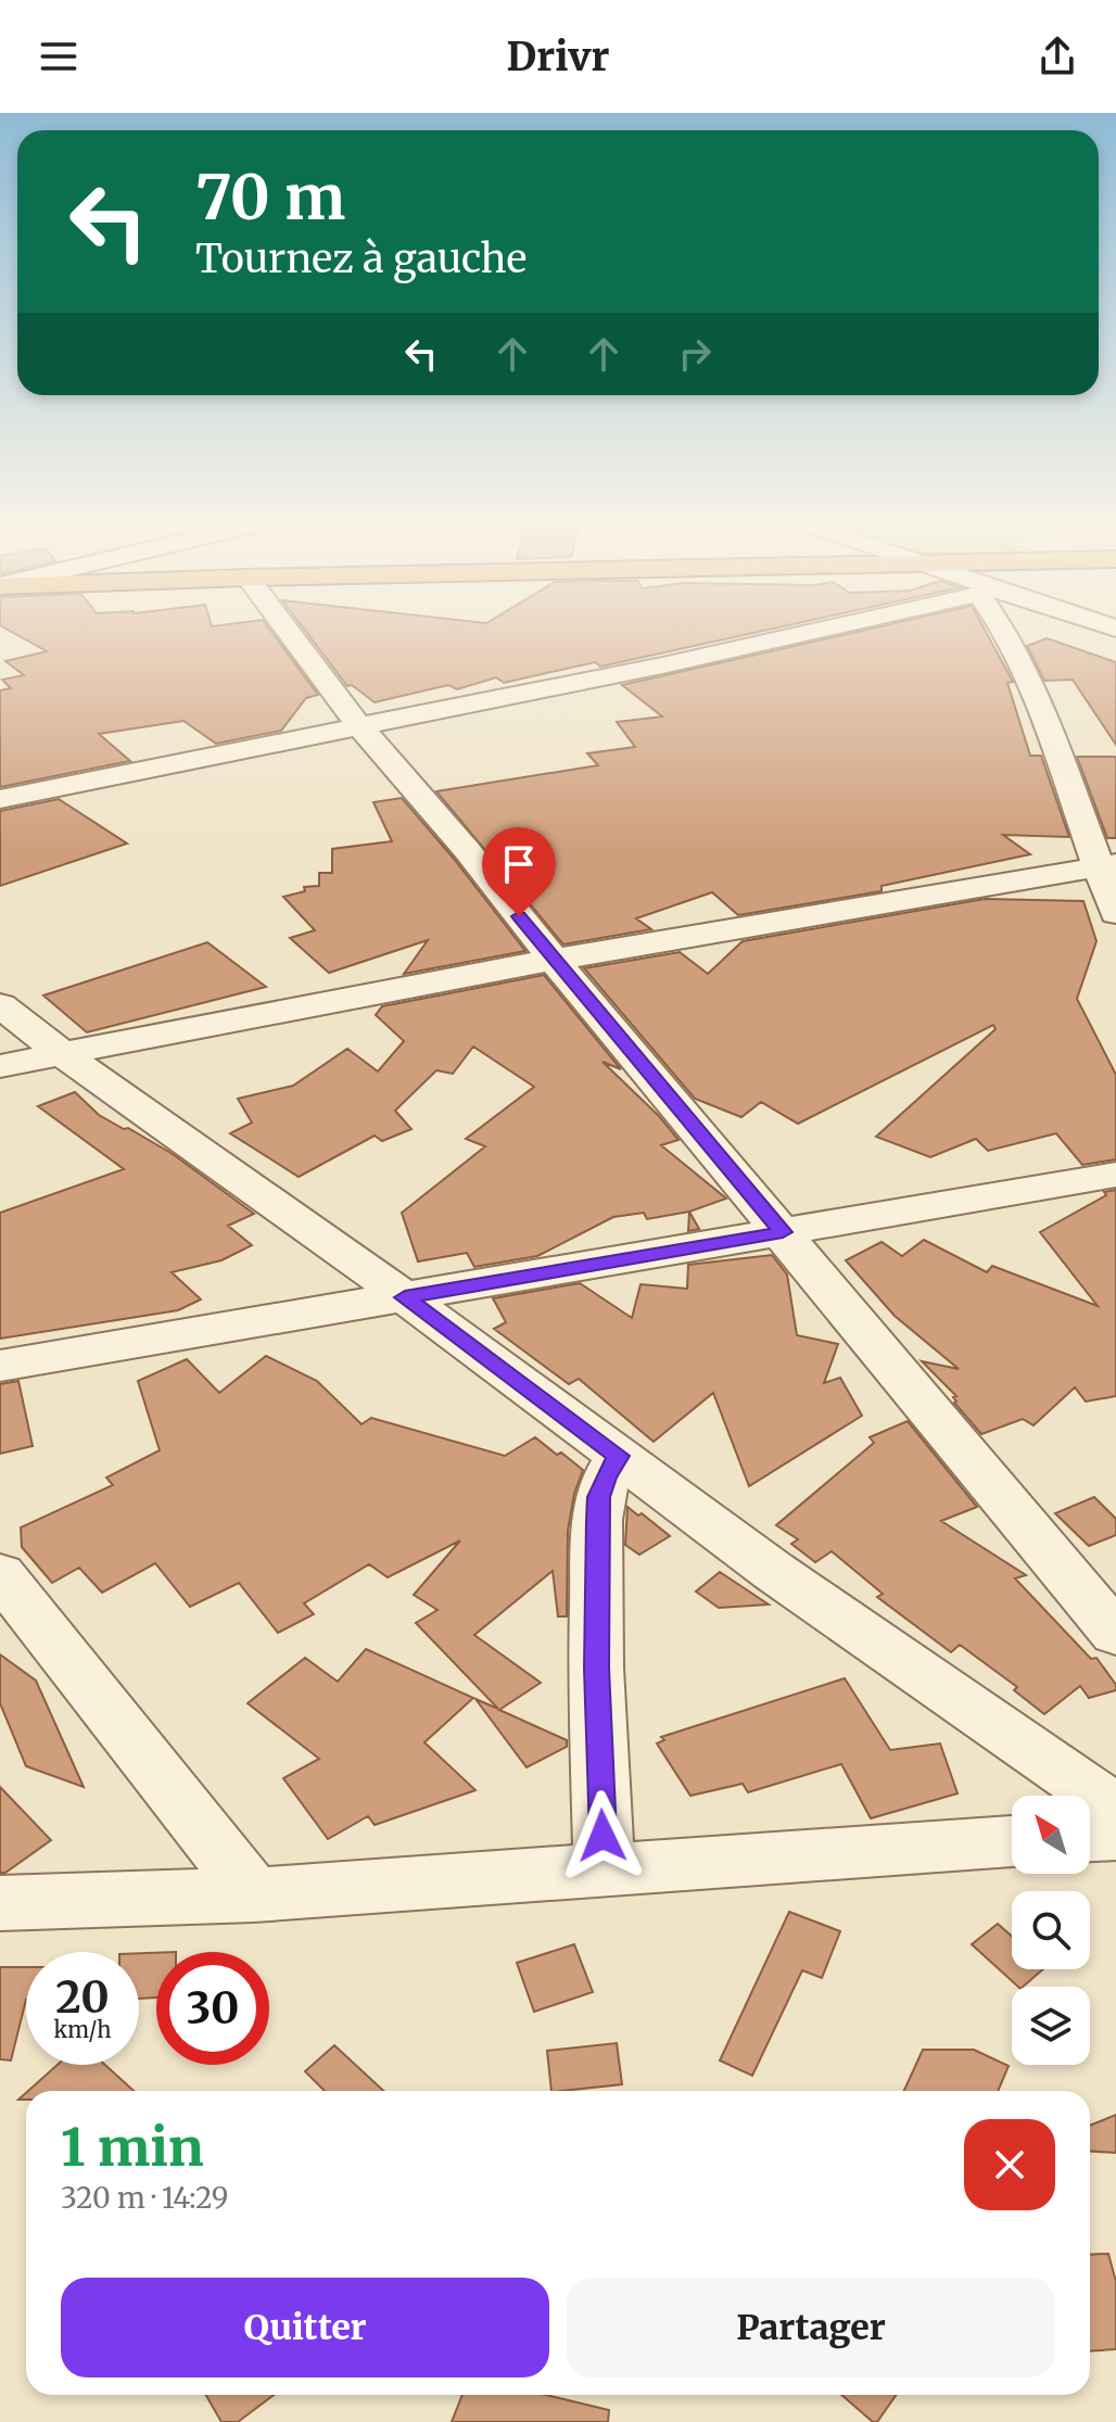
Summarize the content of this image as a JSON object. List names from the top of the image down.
{
  "north": "top left",
  "page": {
    "header": "Drivr",
    "turn": ["70 m", "Tournez à gauche"],
    "speed": "20 km/h",
    "limit": "30",
    "heading": ["1 min", "320 m · 14:29"],
    "buttons": ["Quitter", "Partager"]
  }
}
